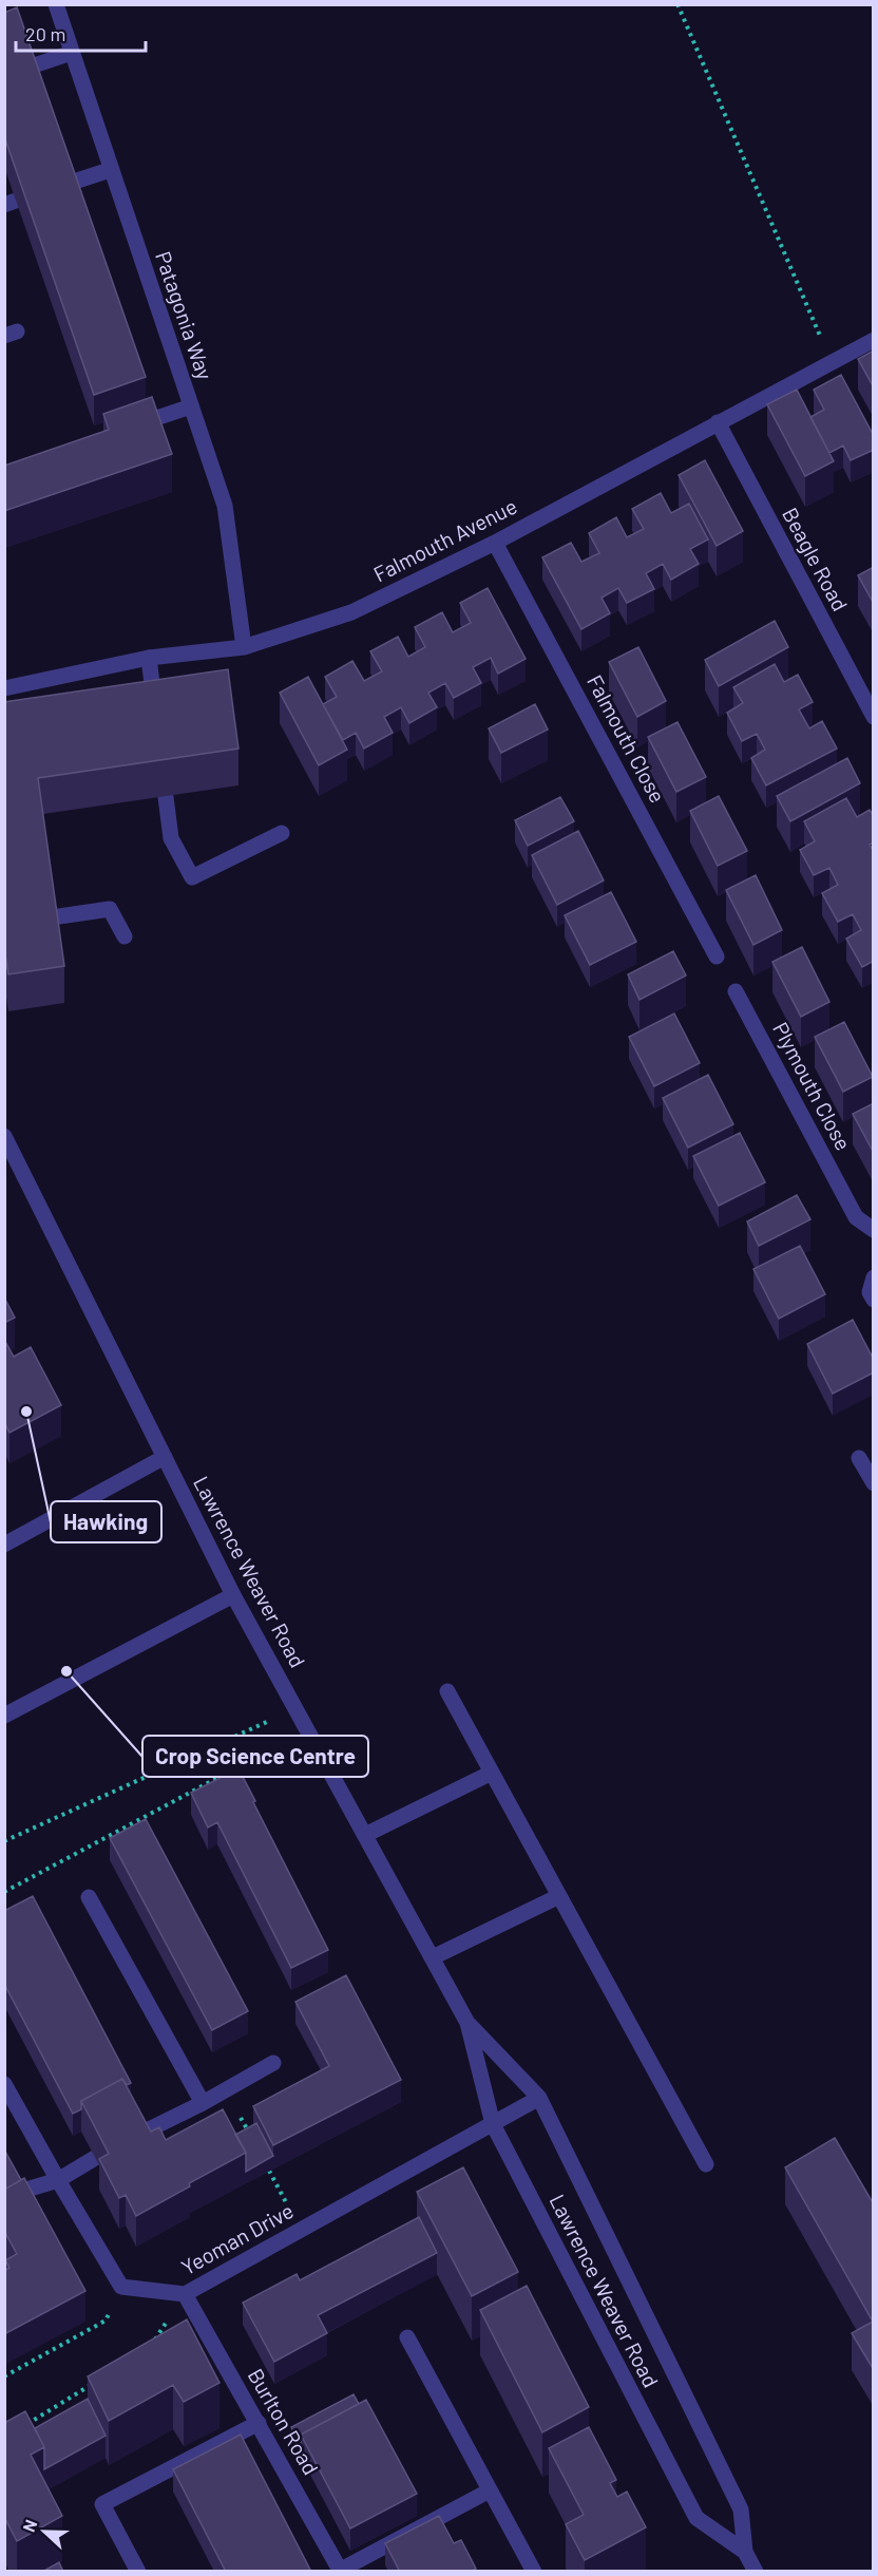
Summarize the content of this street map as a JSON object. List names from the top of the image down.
{
  "streets": {
    "street": [
      "Patagonia Way",
      "Falmouth Avenue",
      "Beagle Road",
      "Falmouth Close",
      "Plymouth Close",
      "Lawrence Weaver Road",
      "Yeoman Drive",
      "Burlton Road"
    ]
  },
  "crossings": [
    ["Patagonia Way", "Falmouth Avenue"],
    ["Falmouth Avenue", "Beagle Road"],
    ["Falmouth Avenue", "Falmouth Close"],
    ["Lawrence Weaver Road", "Yeoman Drive"],
    ["Yeoman Drive", "Burlton Road"]
  ],
  "places": ["Hawking", "Crop Science Centre"],
  "scale_bar": "20 m",
  "north": "left"
}
